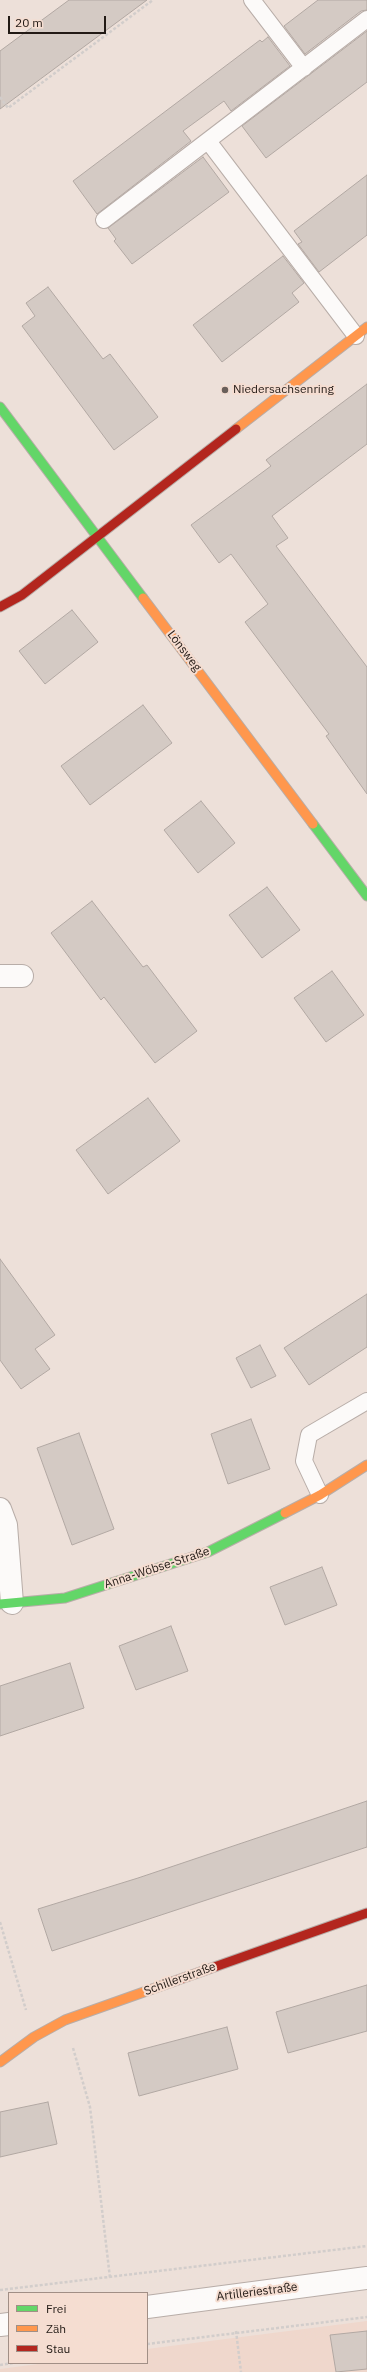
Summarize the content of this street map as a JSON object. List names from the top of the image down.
{
  "streets": {
    "street": [
      "Lönsweg",
      "Anna-Wöbse-Straße",
      "Schillerstraße",
      "Artilleriestraße"
    ]
  },
  "places": ["Niedersachsenring"],
  "legend": ["Frei", "Zäh", "Stau"],
  "scale_bar": "20 m"
}
